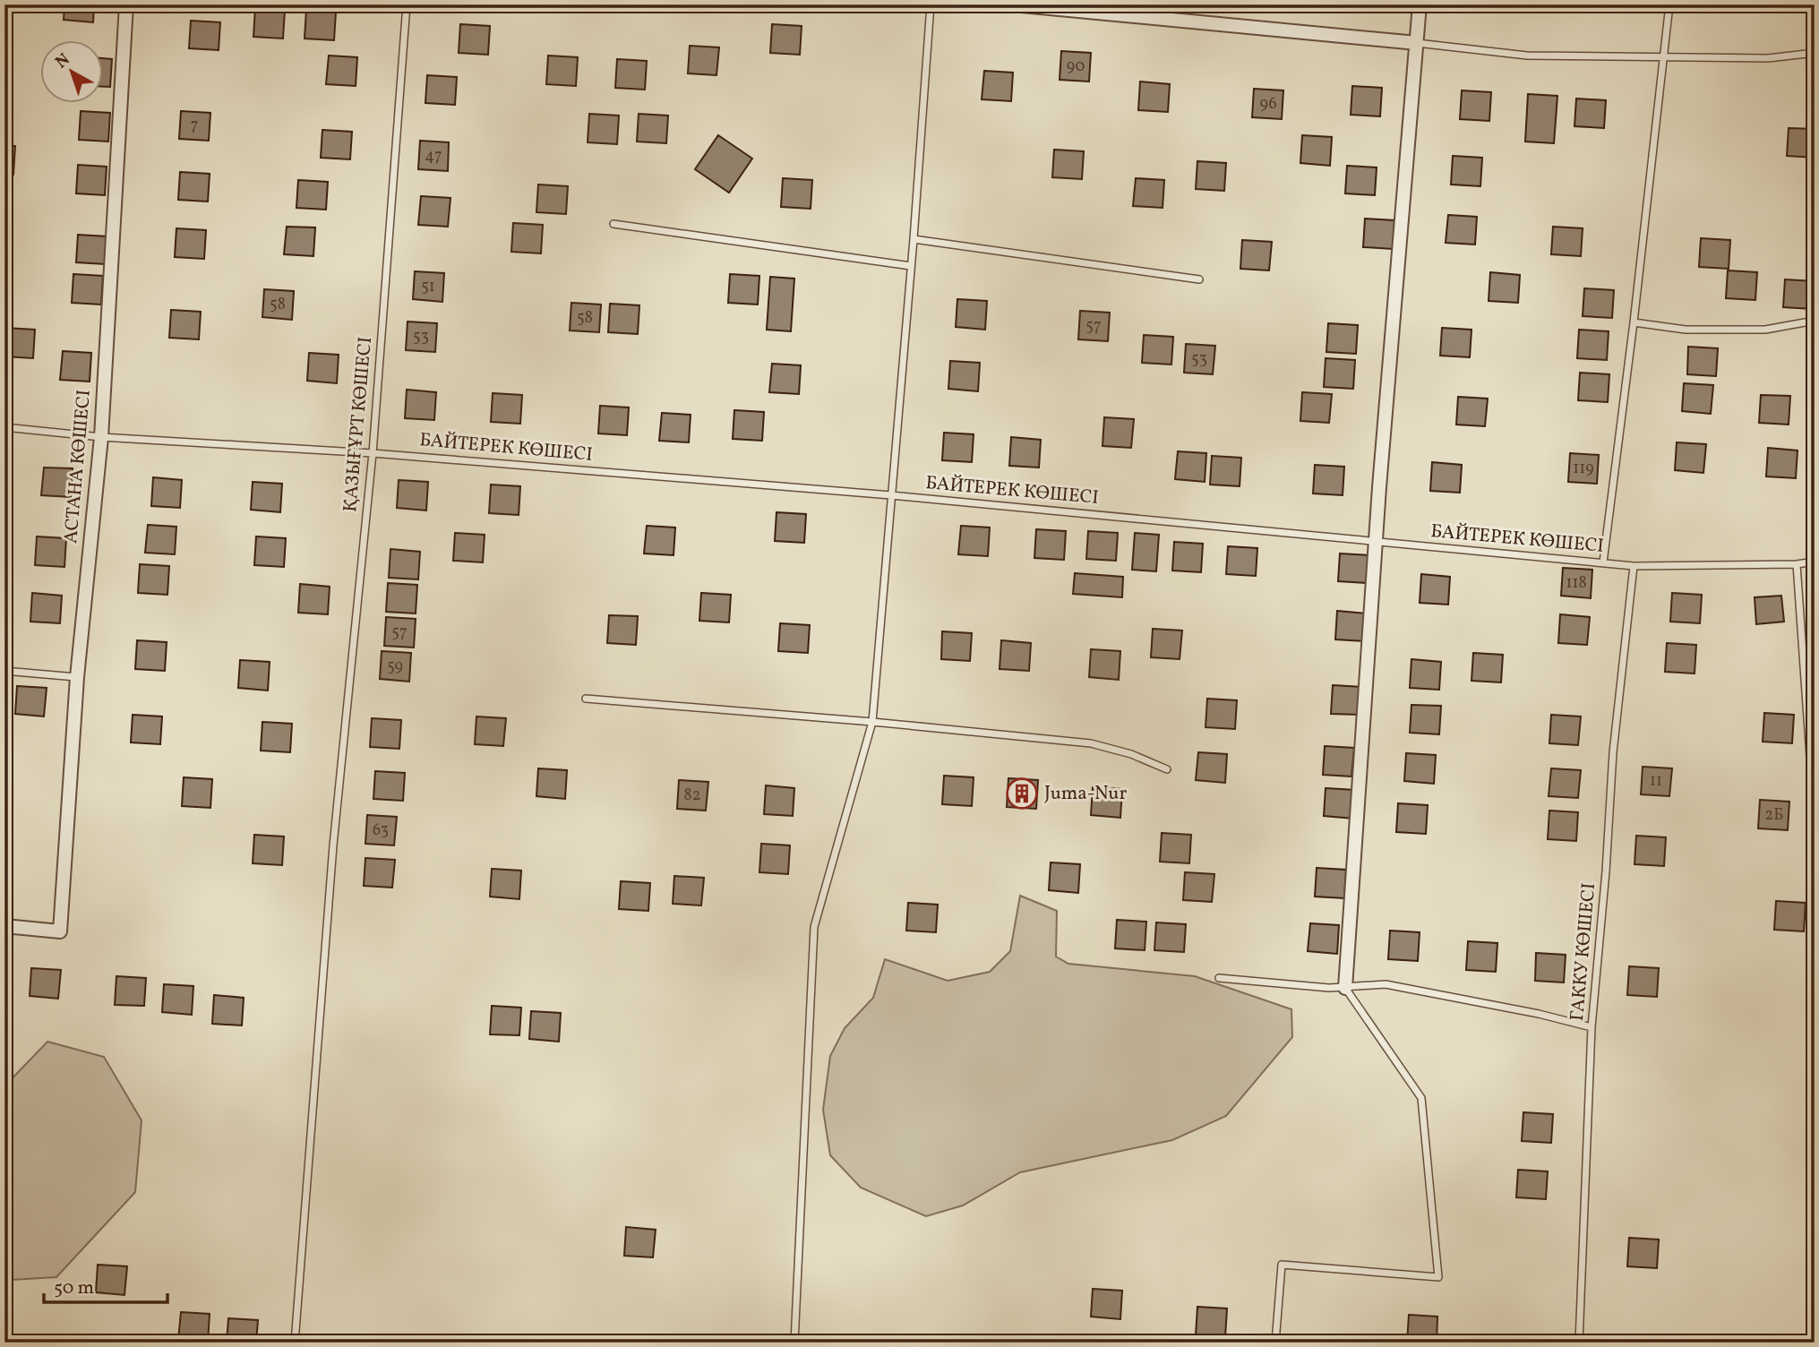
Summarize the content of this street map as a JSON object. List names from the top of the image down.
{
  "streets": {
    "street": ["АСТАНА КӨШЕСІ"],
    "lane": ["ҚАЗЫҒҰРТ КӨШЕСІ", "БАЙТЕРЕК КӨШЕСІ", "ГАККУ КӨШЕСІ"]
  },
  "crossings": [
    ["ҚАЗЫҒҰРТ КӨШЕСІ", "БАЙТЕРЕК КӨШЕСІ"],
    ["БАЙТЕРЕК КӨШЕСІ", "АСТАНА КӨШЕСІ"],
    ["БАЙТЕРЕК КӨШЕСІ", "ГАККУ КӨШЕСІ"]
  ],
  "places": {
    "building": ["Juma-Nur"]
  },
  "house_numbers": [
    "90",
    "96",
    "7",
    "47",
    "51",
    "58",
    "58",
    "57",
    "53",
    "53",
    "119",
    "118",
    "57",
    "59",
    "11",
    "82",
    "2Б",
    "63"
  ],
  "scale_bar": "50 m",
  "north": "top left"
}
